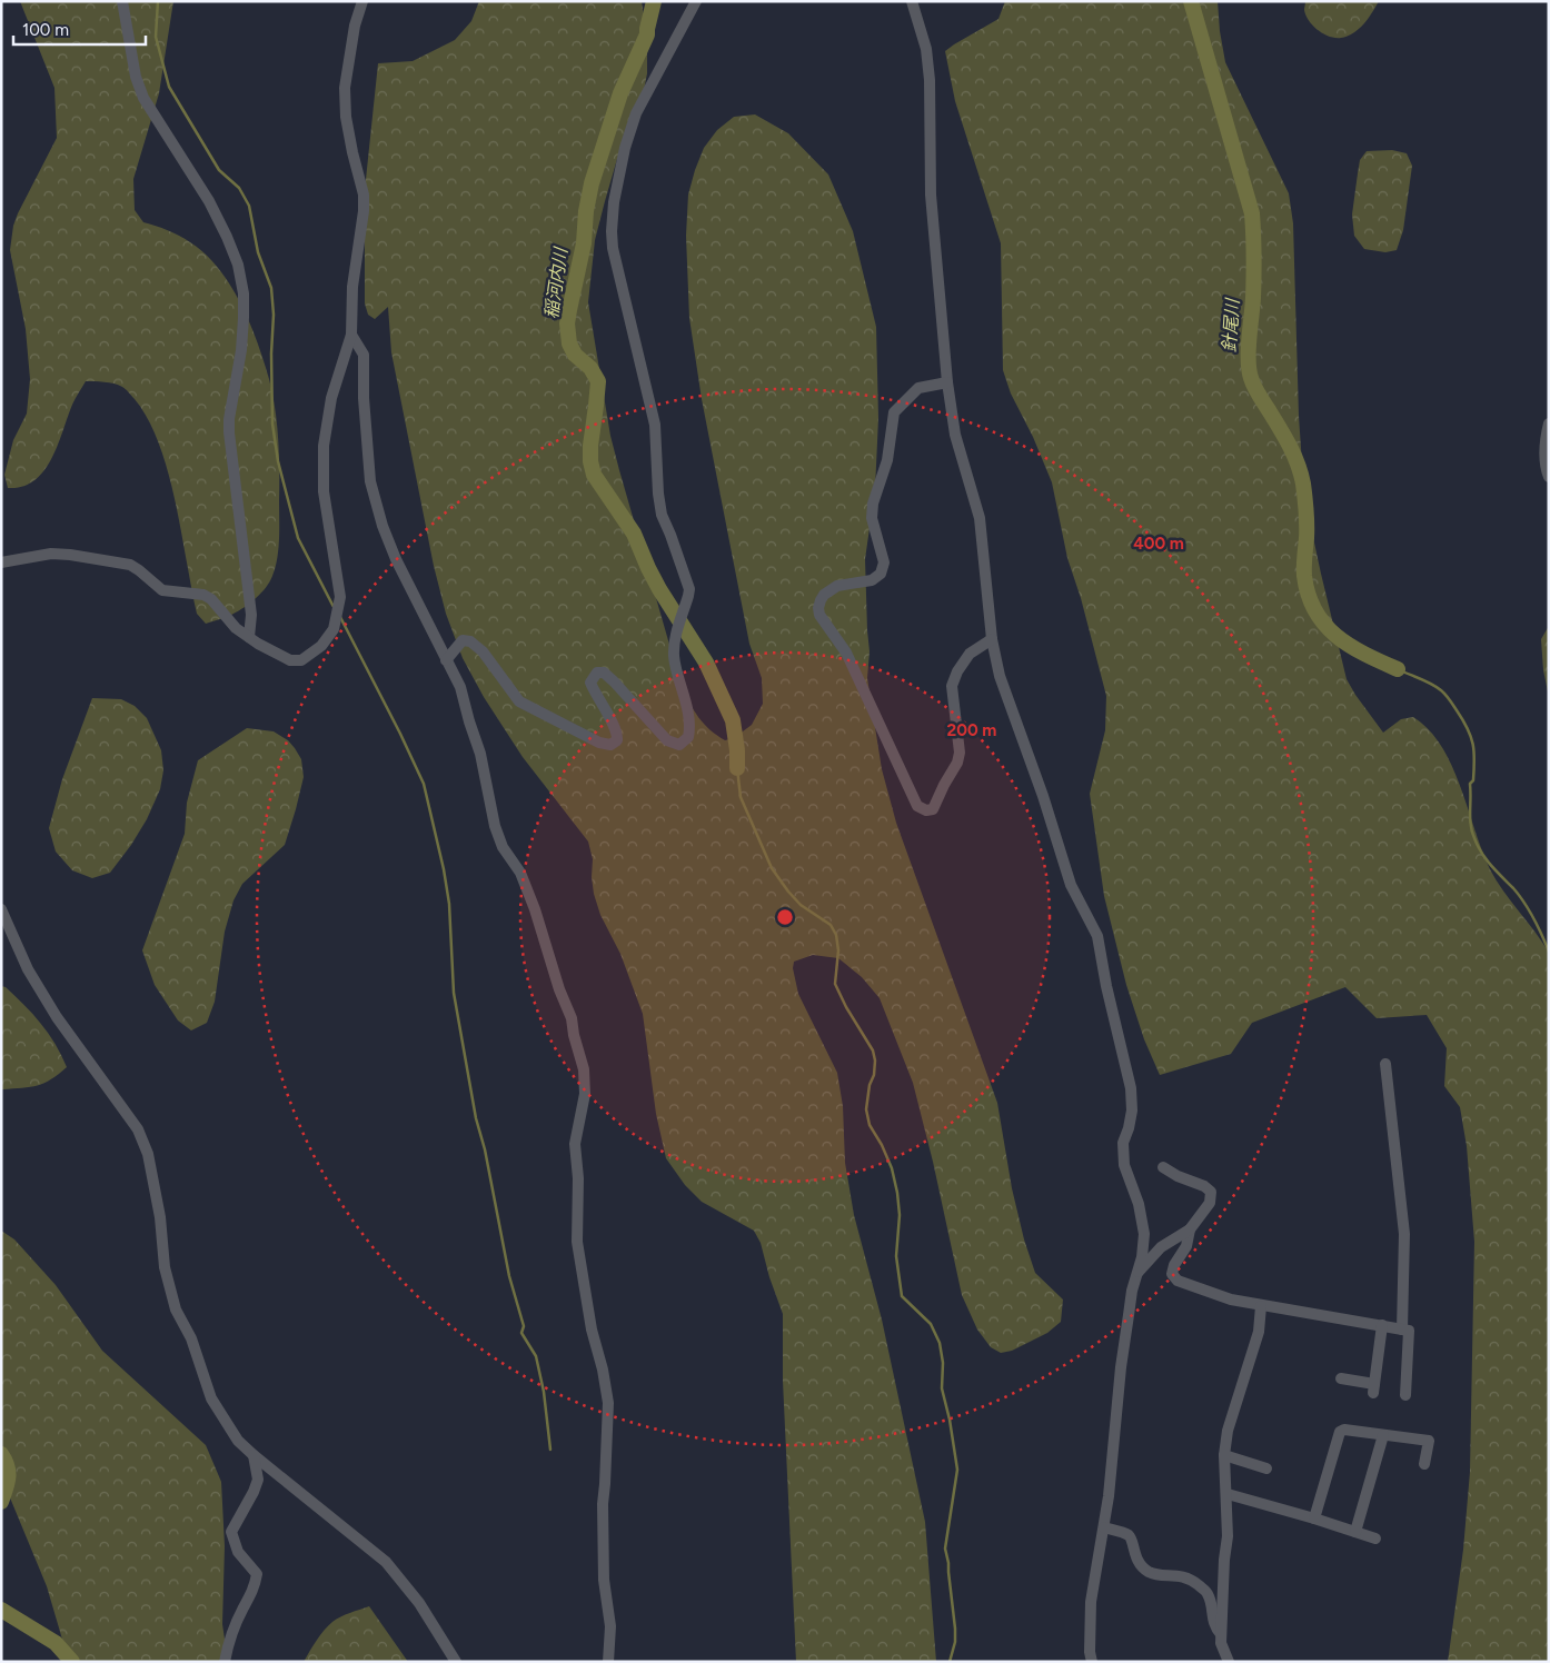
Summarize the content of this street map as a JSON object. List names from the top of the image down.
{
  "water": ["稲河内川", "針尾川"],
  "scale_bar": "100 m",
  "rings": ["400 m", "200 m"]
}
